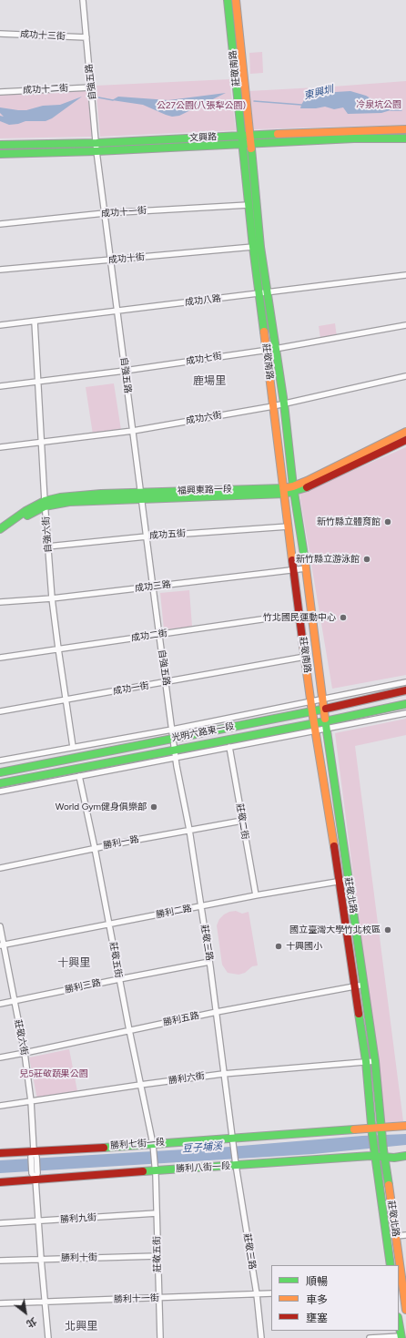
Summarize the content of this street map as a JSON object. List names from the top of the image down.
{
  "streets": {
    "street": [
      "成功十三街",
      "莊敬南路",
      "自強五路",
      "成功十二街",
      "文興路",
      "成功十一街",
      "成功十街",
      "成功八路",
      "成功七街",
      "成功六街",
      "福興東路一段",
      "自強六街",
      "成功五街",
      "成功三路",
      "成功二街",
      "成功一街",
      "光明六路東一段",
      "莊敬二街",
      "勝利一路",
      "莊敬北路",
      "勝利二路",
      "莊敬三路",
      "莊敬五街",
      "勝利三路",
      "勝利五路",
      "莊敬六街",
      "勝利六街",
      "勝利七街一段",
      "勝利八街一段",
      "勝利九街",
      "勝利十街",
      "勝利十一街"
    ]
  },
  "crossings": [
    ["成功十三街", "自強五路"],
    ["莊敬南路", "文興路"],
    ["莊敬南路", "成功十一街"],
    ["莊敬南路", "成功十街"],
    ["莊敬南路", "成功八路"],
    ["莊敬南路", "成功七街"],
    ["莊敬南路", "成功六街"],
    ["莊敬南路", "福興東路一段"],
    ["莊敬南路", "成功五街"],
    ["莊敬南路", "成功三路"],
    ["莊敬南路", "成功二街"],
    ["莊敬南路", "成功一街"],
    ["莊敬南路", "光明六路東一段"],
    ["莊敬南路", "莊敬北路"],
    ["自強五路", "成功十二街"],
    ["自強五路", "文興路"],
    ["自強五路", "成功十一街"],
    ["自強五路", "成功十街"],
    ["自強五路", "成功八路"],
    ["自強五路", "成功七街"],
    ["自強五路", "成功六街"],
    ["自強五路", "福興東路一段"],
    ["自強五路", "成功五街"],
    ["自強五路", "成功三路"],
    ["自強五路", "成功二街"],
    ["自強五路", "成功一街"],
    ["自強五路", "光明六路東一段"],
    ["自強五路", "莊敬三路"],
    ["成功八路", "自強六街"],
    ["成功七街", "自強六街"],
    ["成功六街", "自強六街"],
    ["福興東路一段", "自強六街"],
    ["自強六街", "成功五街"],
    ["自強六街", "成功三路"],
    ["自強六街", "成功二街"],
    ["自強六街", "成功一街"],
    ["自強六街", "光明六路東一段"],
    ["光明六路東一段", "莊敬二街"],
    ["光明六路東一段", "莊敬北路"],
    ["光明六路東一段", "莊敬三路"],
    ["光明六路東一段", "莊敬五街"],
    ["莊敬二街", "勝利一路"],
    ["莊敬二街", "勝利二路"],
    ["勝利一路", "莊敬三路"],
    ["勝利一路", "莊敬五街"],
    ["莊敬北路", "勝利二路"],
    ["莊敬北路", "勝利五路"],
    ["莊敬北路", "勝利六街"],
    ["莊敬北路", "勝利七街一段"],
    ["莊敬北路", "勝利八街一段"],
    ["勝利二路", "莊敬三路"],
    ["勝利二路", "莊敬五街"],
    ["勝利二路", "莊敬六街"],
    ["莊敬三路", "勝利三路"],
    ["莊敬三路", "勝利五路"],
    ["莊敬三路", "勝利六街"],
    ["莊敬三路", "勝利七街一段"],
    ["莊敬三路", "勝利八街一段"],
    ["莊敬三路", "勝利十一街"],
    ["莊敬五街", "勝利三路"],
    ["莊敬五街", "勝利五路"],
    ["莊敬五街", "勝利六街"],
    ["莊敬五街", "勝利七街一段"],
    ["莊敬五街", "勝利八街一段"],
    ["莊敬五街", "勝利九街"],
    ["莊敬五街", "勝利十街"],
    ["莊敬五街", "勝利十一街"],
    ["勝利三路", "莊敬六街"],
    ["勝利五路", "莊敬六街"],
    ["莊敬六街", "勝利六街"],
    ["莊敬六街", "勝利七街一段"],
    ["莊敬六街", "勝利八街一段"]
  ],
  "districts": ["鹿場里", "十興里", "北興里"],
  "water": ["東興圳", "豆子埔溪"],
  "parks": ["冷泉坑公園", "公27公園(八張犁公園)", "兒5莊敬蔬果公園"],
  "places": [
    "新竹縣立體育館",
    "新竹縣立游泳館",
    "竹北國民運動中心",
    "World Gym健身俱樂部",
    "國立臺灣大學竹北校區",
    "十興國小"
  ],
  "legend": ["順暢", "車多", "壅塞"],
  "north": "bottom right"
}
